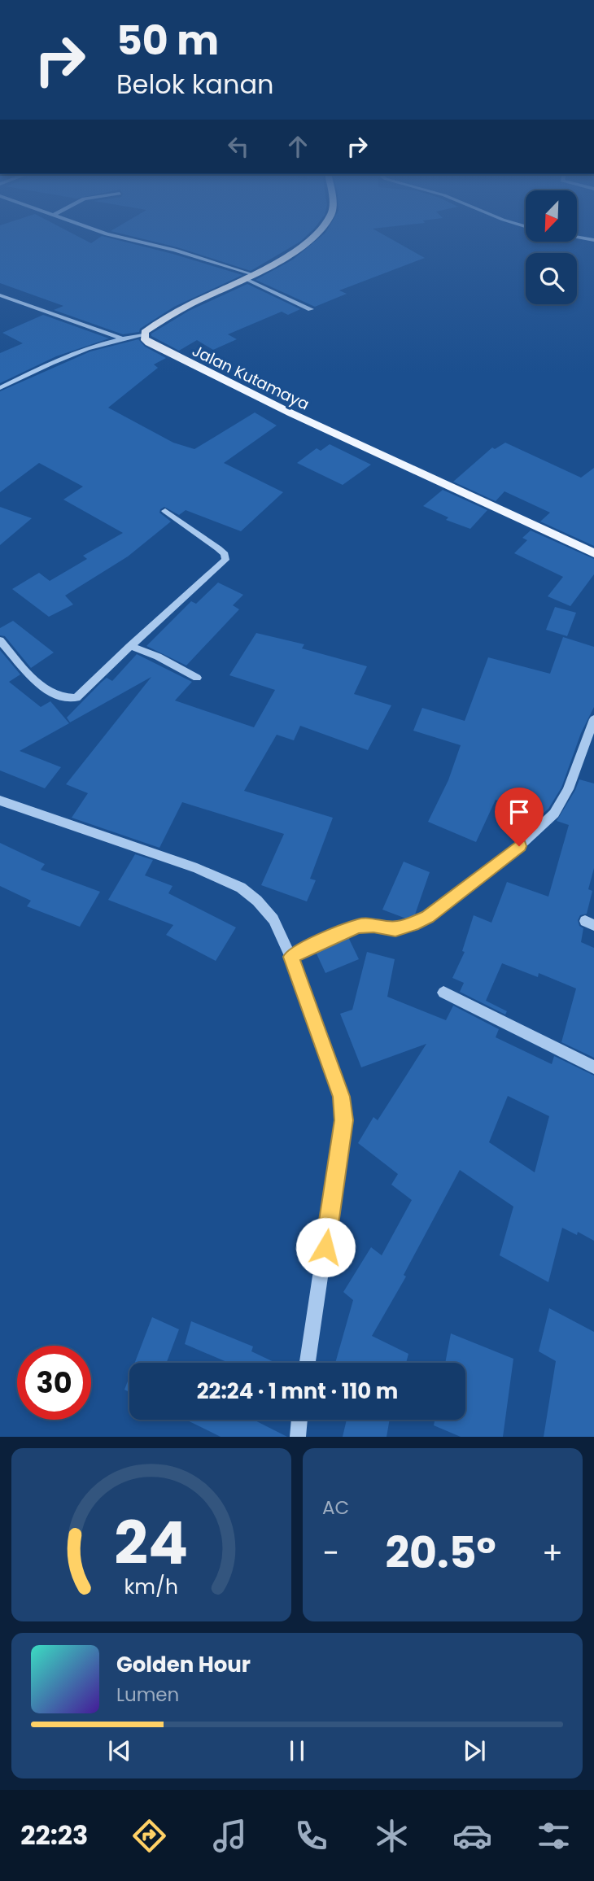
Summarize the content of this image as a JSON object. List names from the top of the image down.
{
  "streets": {
    "main road": ["Jalan Kutamaya"]
  },
  "north": "bottom left",
  "page": {
    "turn": ["50 m", "Belok kanan"],
    "limit": "30",
    "trip": "22:24 · 1 mnt · 110 m",
    "tile": "AC",
    "heat": ["−", "20.5°", "+"],
    "song": ["Golden Hour", "Lumen"],
    "tabs": "22:23",
    "gauge": ["24", "km/h"]
  }
}
